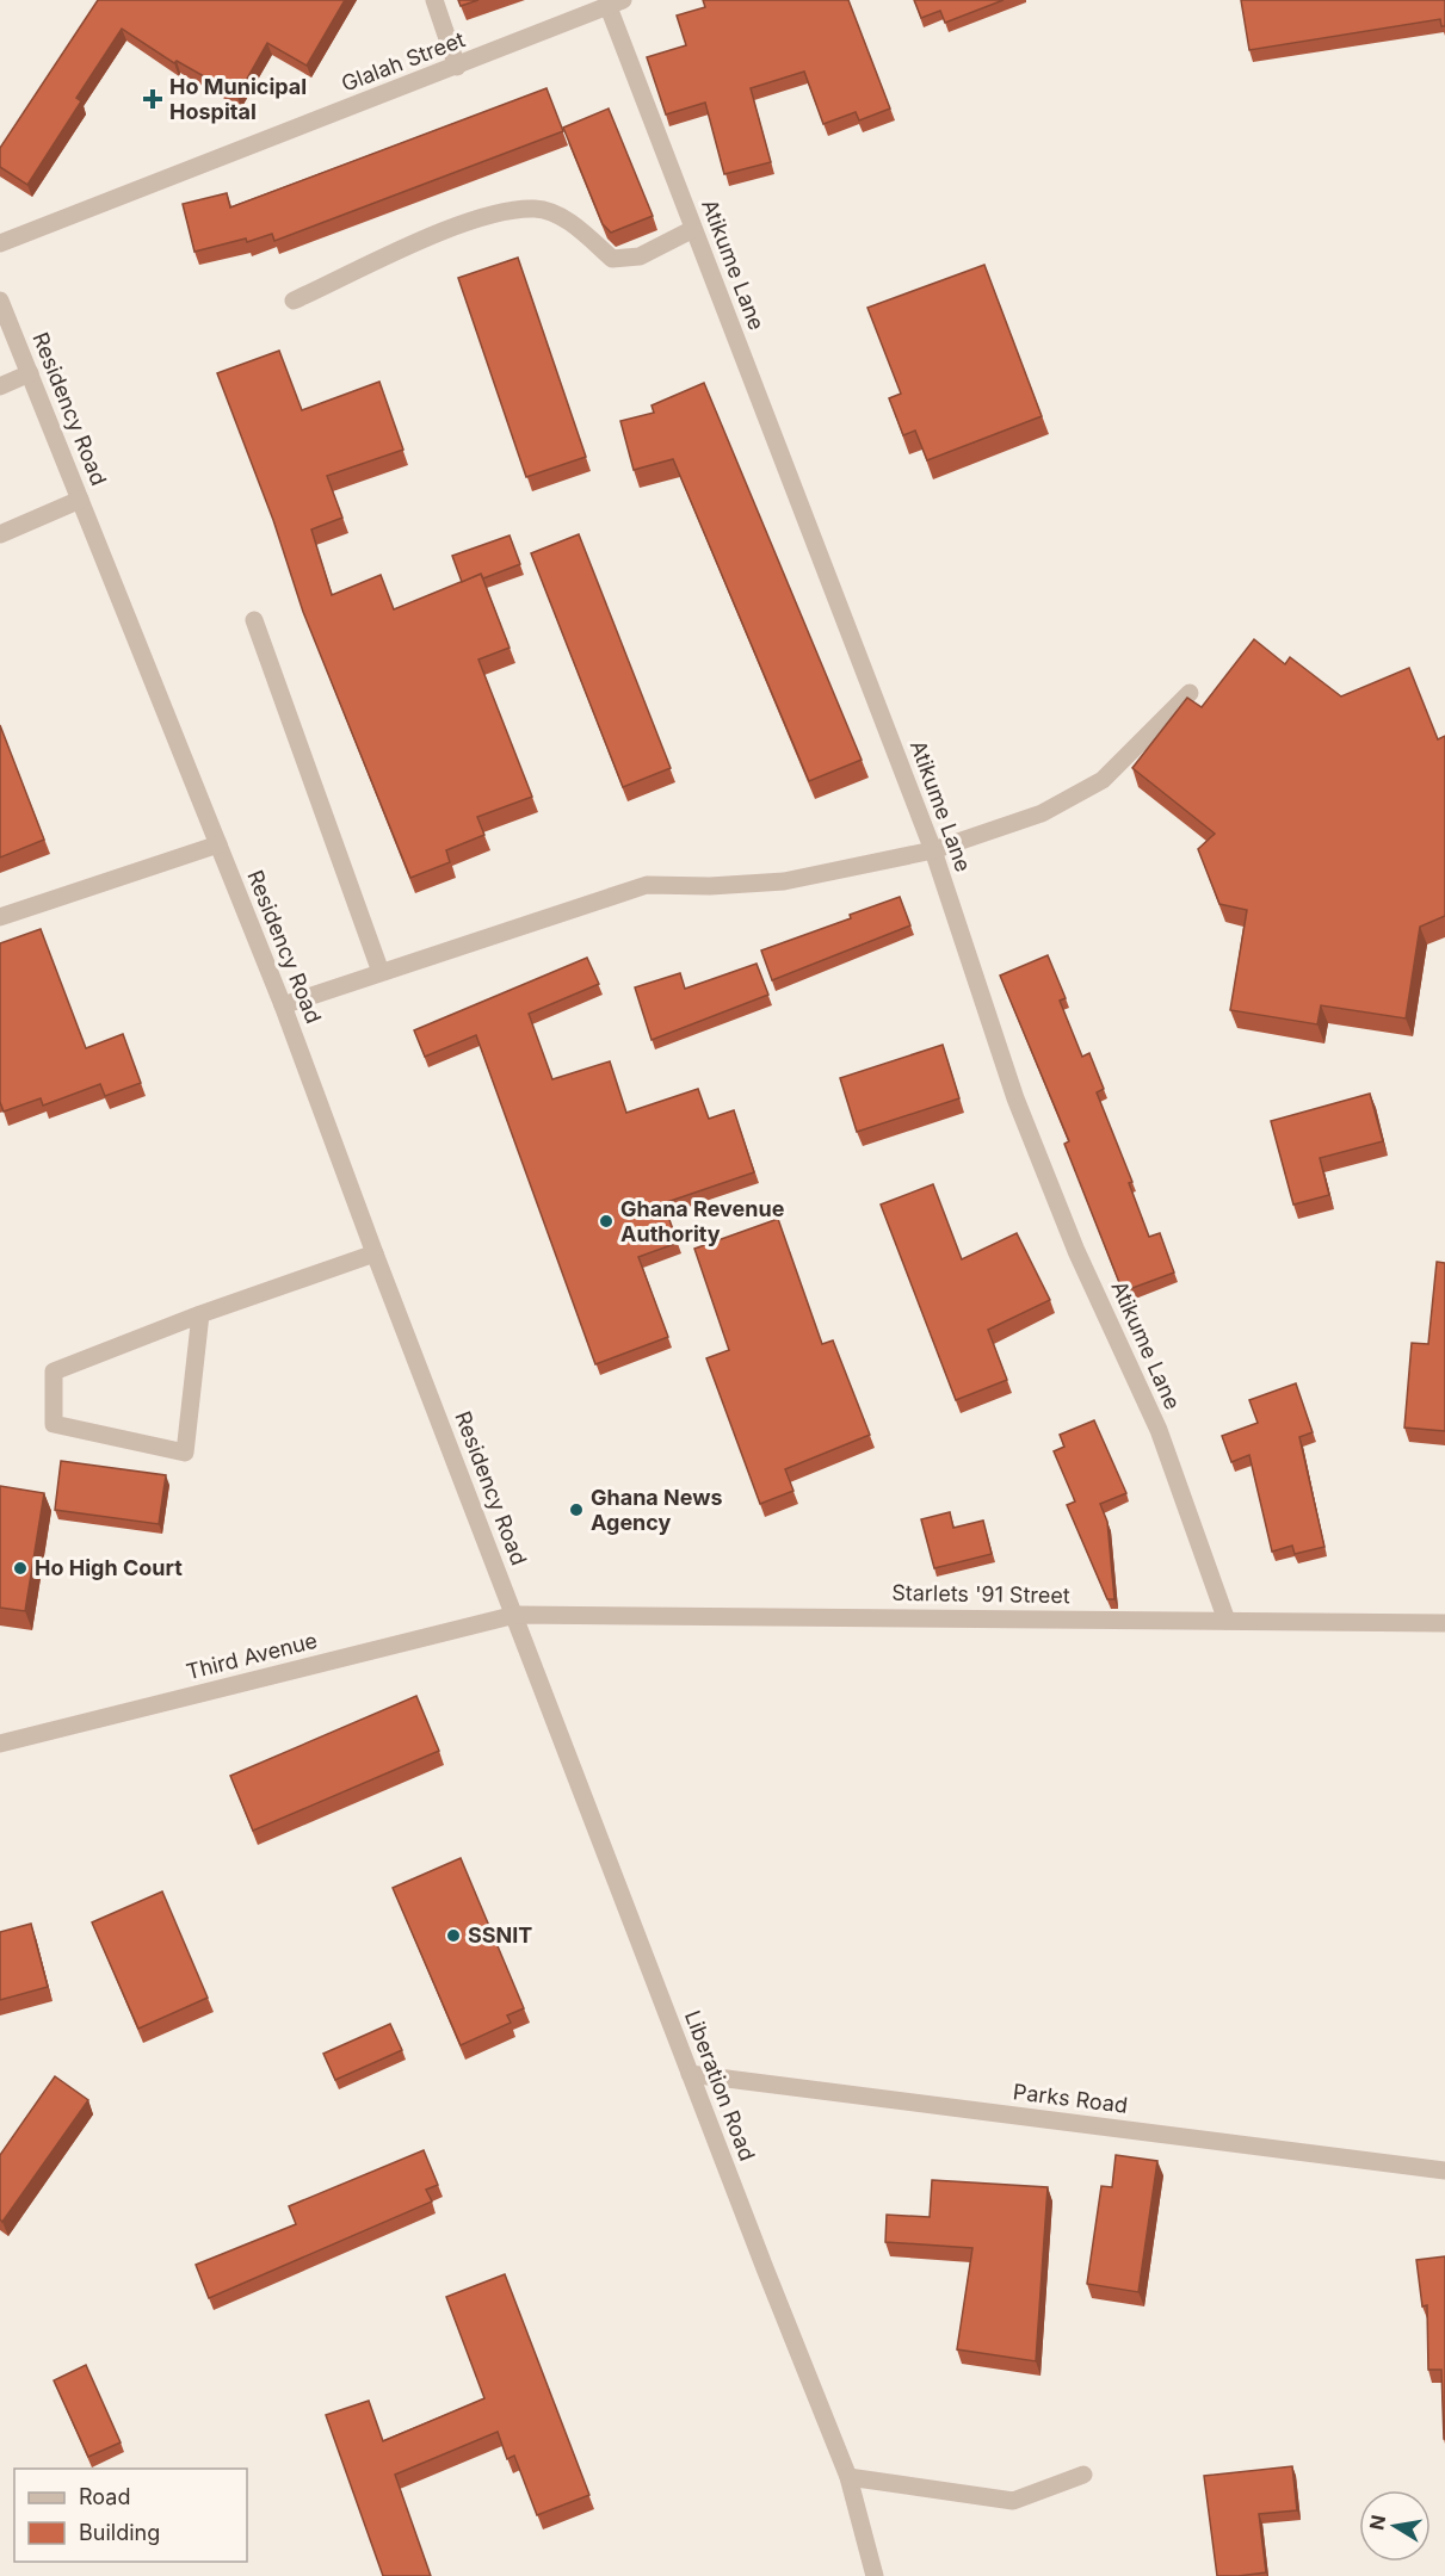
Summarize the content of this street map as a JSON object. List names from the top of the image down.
{
  "streets": {
    "street": [
      "Glalah Street",
      "Atikume Lane",
      "Residency Road",
      "Starlets '91 Street",
      "Third Avenue",
      "Liberation Road",
      "Parks Road"
    ]
  },
  "crossings": [
    ["Glalah Street", "Atikume Lane"],
    ["Atikume Lane", "Starlets '91 Street"],
    ["Residency Road", "Starlets '91 Street"],
    ["Residency Road", "Third Avenue"],
    ["Residency Road", "Liberation Road"],
    ["Starlets '91 Street", "Third Avenue"],
    ["Starlets '91 Street", "Liberation Road"],
    ["Third Avenue", "Liberation Road"],
    ["Liberation Road", "Parks Road"]
  ],
  "places": {
    "health": ["Ho Municipal Hospital"],
    "other": [
      "Ghana Revenue Authority",
      "Ghana News Agency",
      "Ho High Court",
      "SSNIT"
    ]
  },
  "legend": ["Road", "Building"],
  "north": "left"
}
